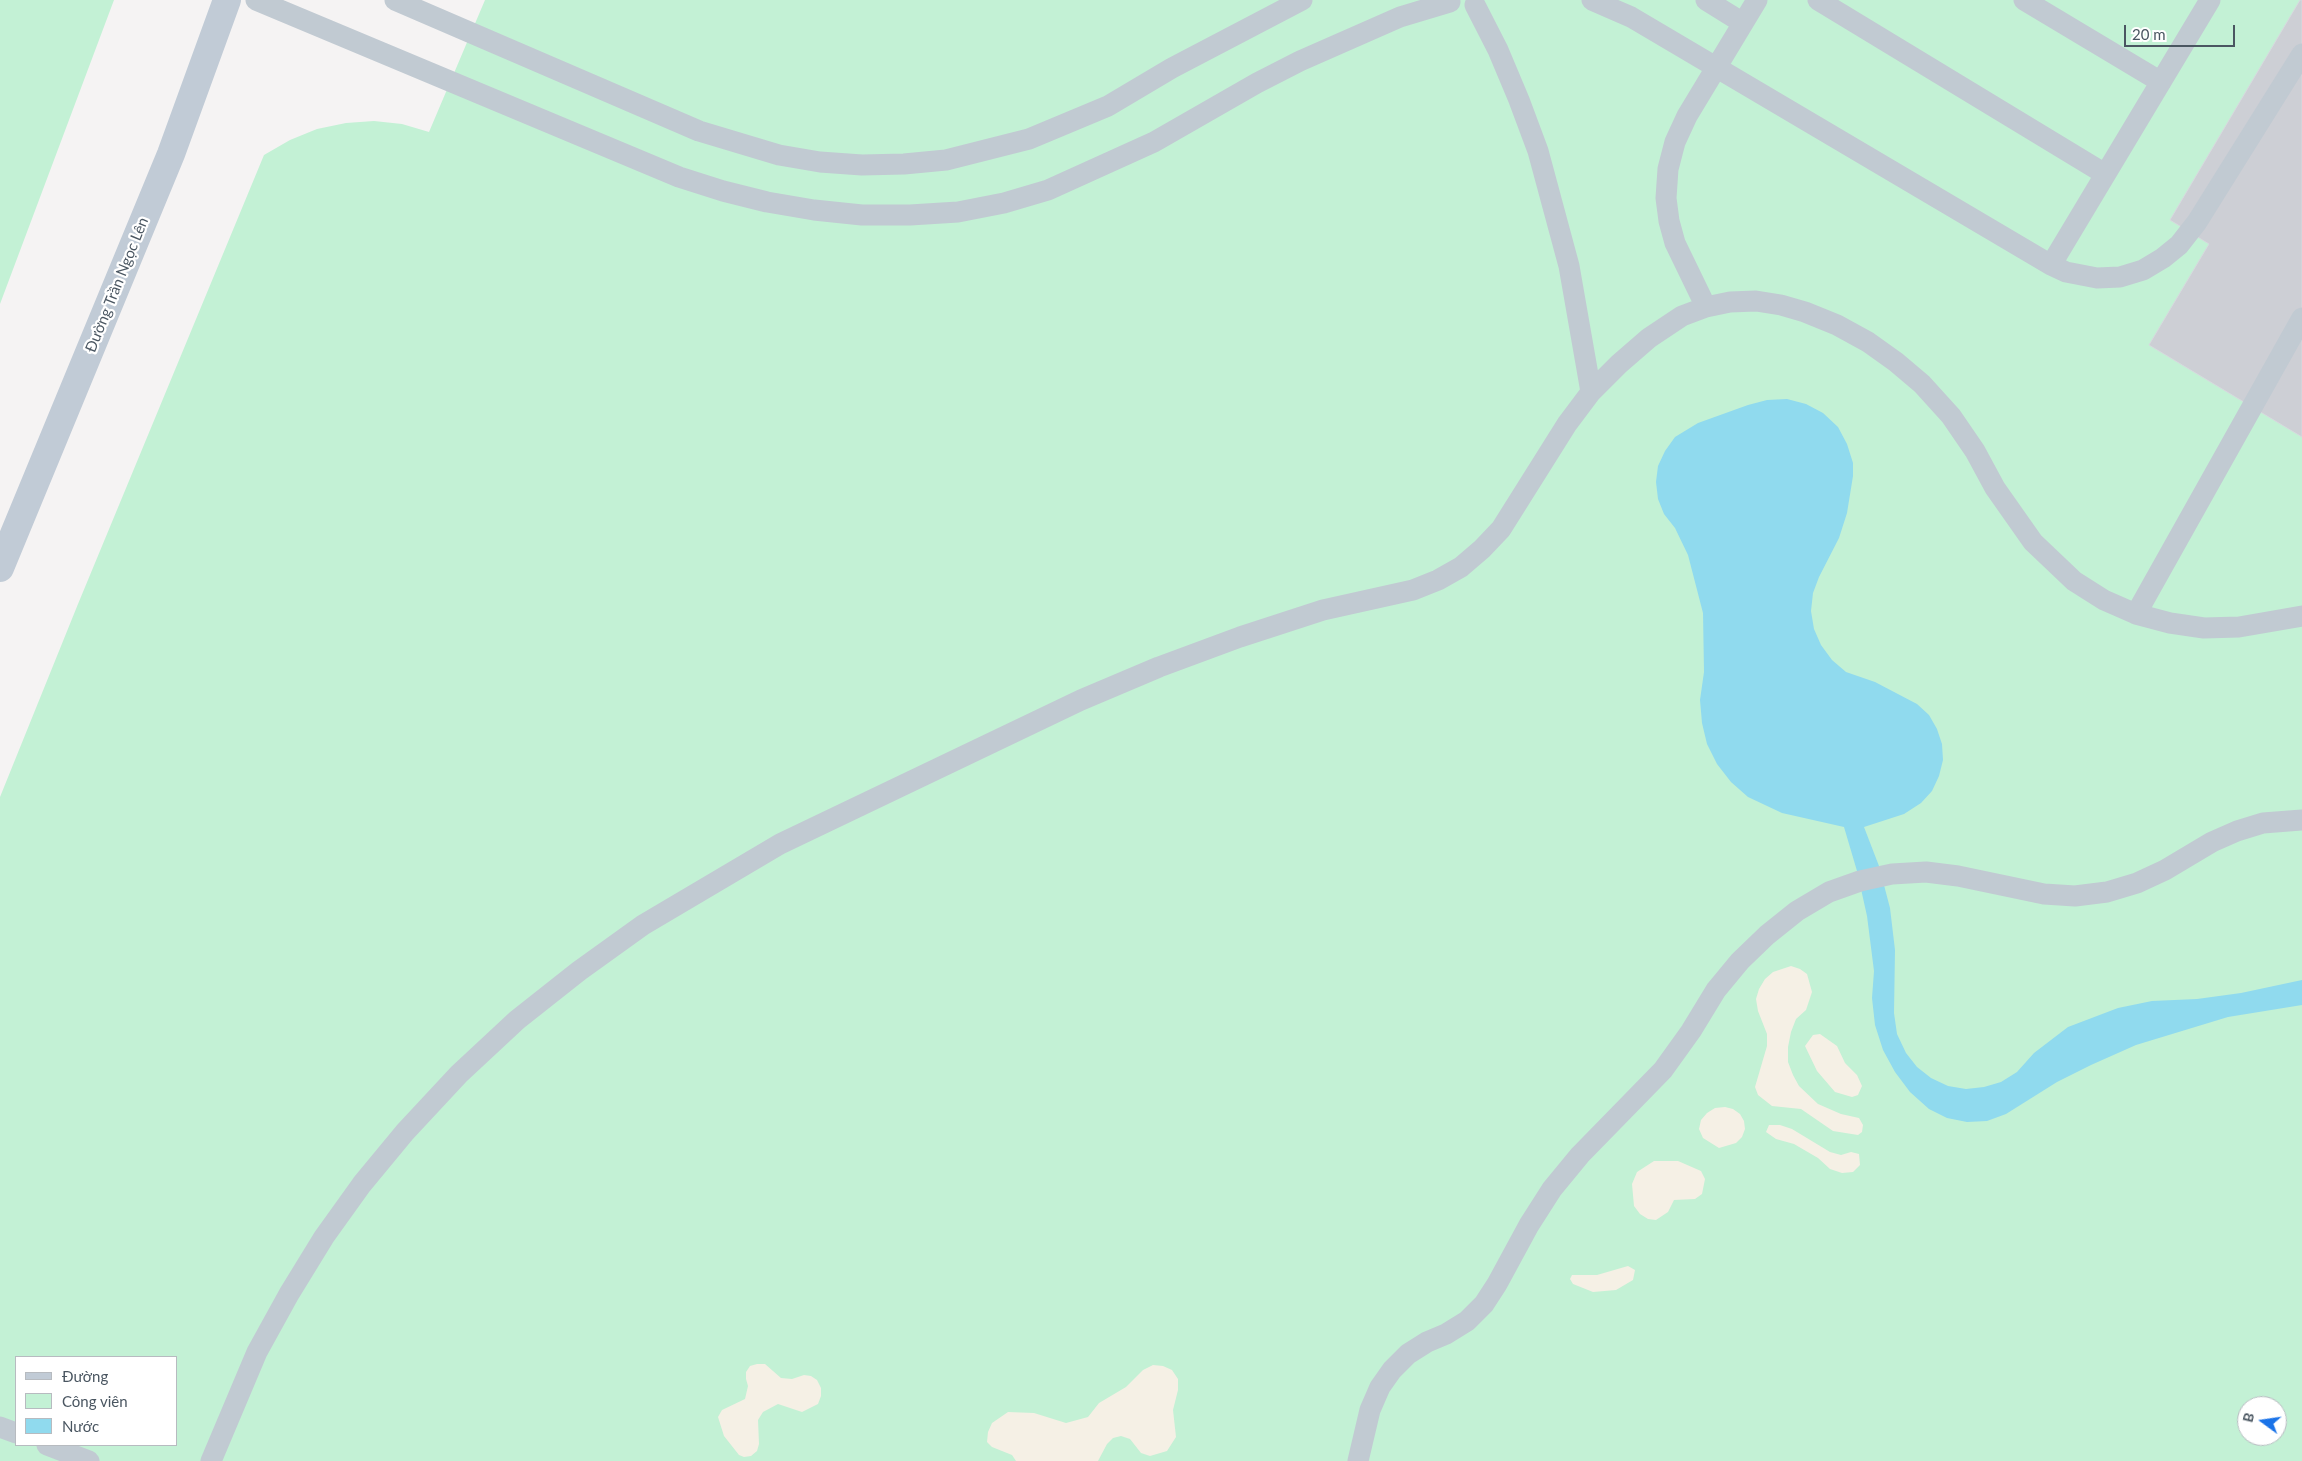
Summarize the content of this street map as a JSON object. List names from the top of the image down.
{
  "streets": {
    "street": ["Đường Trần Ngọc Lên"]
  },
  "legend": ["Đường", "Công viên", "Nước"],
  "scale_bar": "20 m",
  "north": "left"
}
